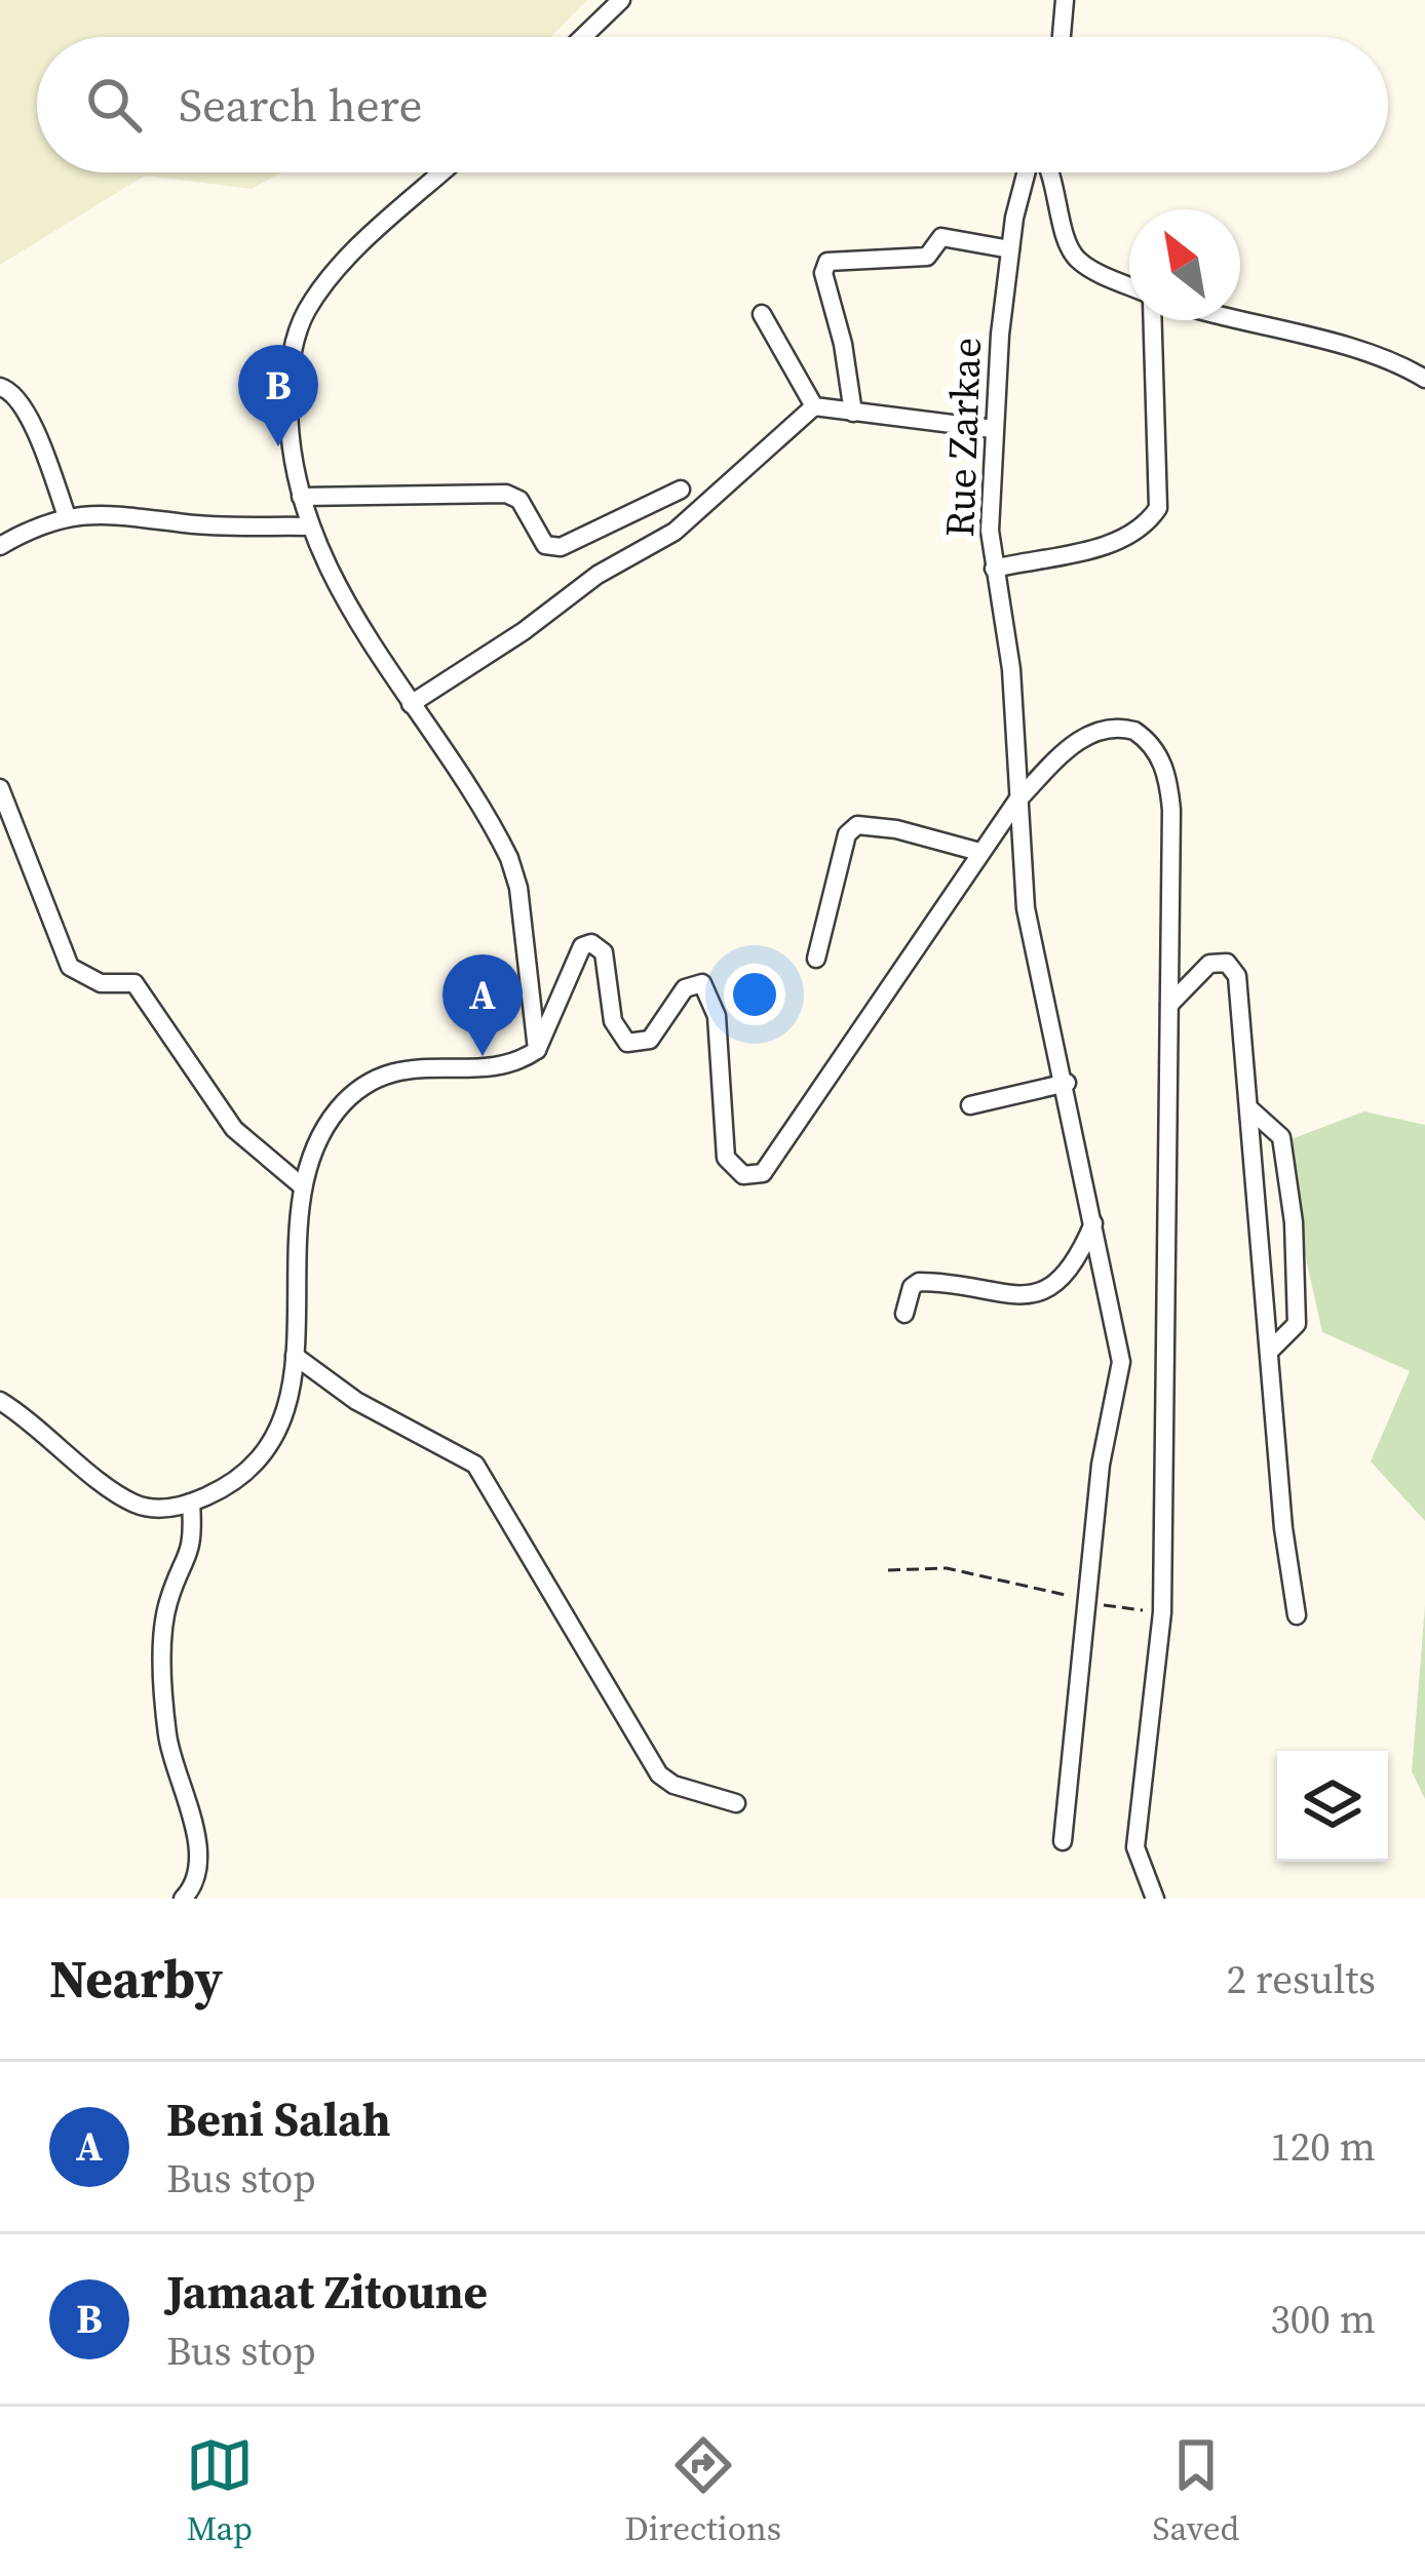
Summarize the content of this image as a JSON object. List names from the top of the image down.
{
  "streets": {
    "street": ["Rue Zarkae"]
  },
  "north": "top left",
  "page": {
    "search": "Search here",
    "pins": ["B", "A"],
    "heading": ["Nearby", "2 results"],
    "list": [
      {
        "mark": "A",
        "name": "Beni Salah",
        "note": "Bus stop",
        "value": "120 m"
      },
      {
        "mark": "B",
        "name": "Jamaat Zitoune",
        "note": "Bus stop",
        "value": "300 m"
      }
    ],
    "nav": ["Map", "Directions", "Saved"]
  }
}
